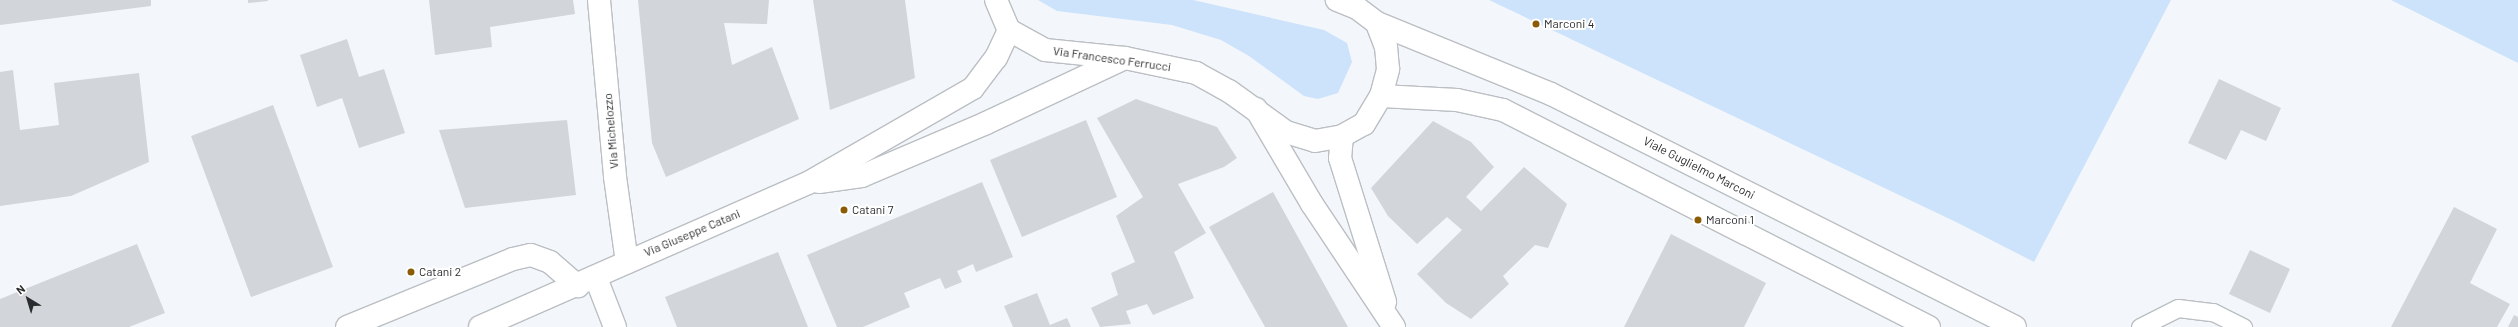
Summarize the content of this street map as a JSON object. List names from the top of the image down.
{
  "streets": {
    "street": [
      "Via Francesco Ferrucci",
      "Via Michelozzo",
      "Viale Guglielmo Marconi",
      "Via Giuseppe Catani"
    ]
  },
  "crossings": [
    ["Via Francesco Ferrucci", "Viale Guglielmo Marconi"],
    ["Via Michelozzo", "Via Giuseppe Catani"]
  ],
  "places": [
    "Marconi 4",
    "Catani 7",
    "Marconi 1",
    "Catani 2"
  ],
  "north": "top left"
}
